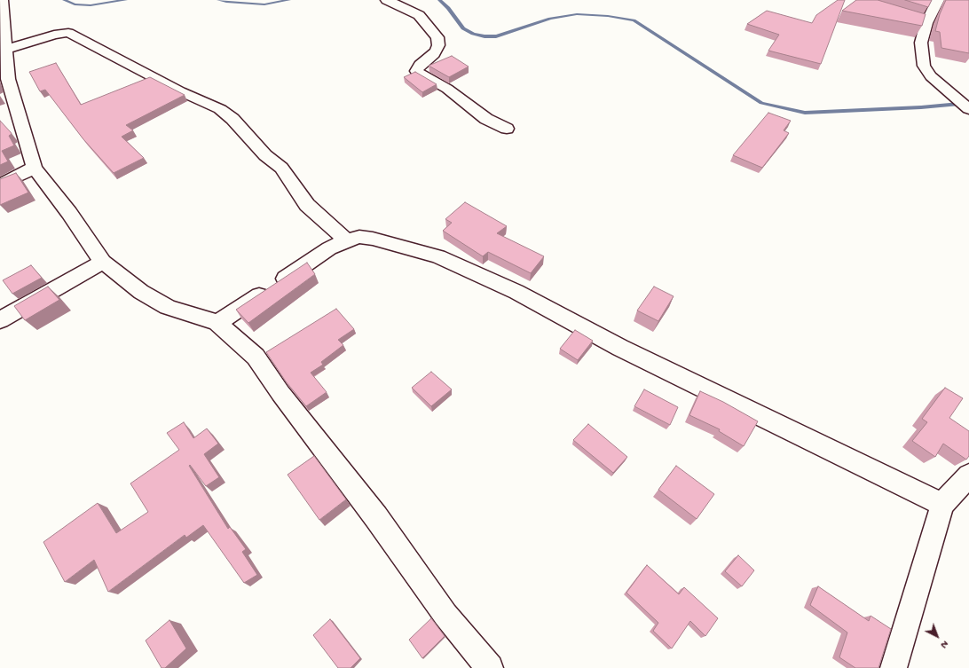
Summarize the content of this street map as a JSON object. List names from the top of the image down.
{
  "north": "bottom right"
}
